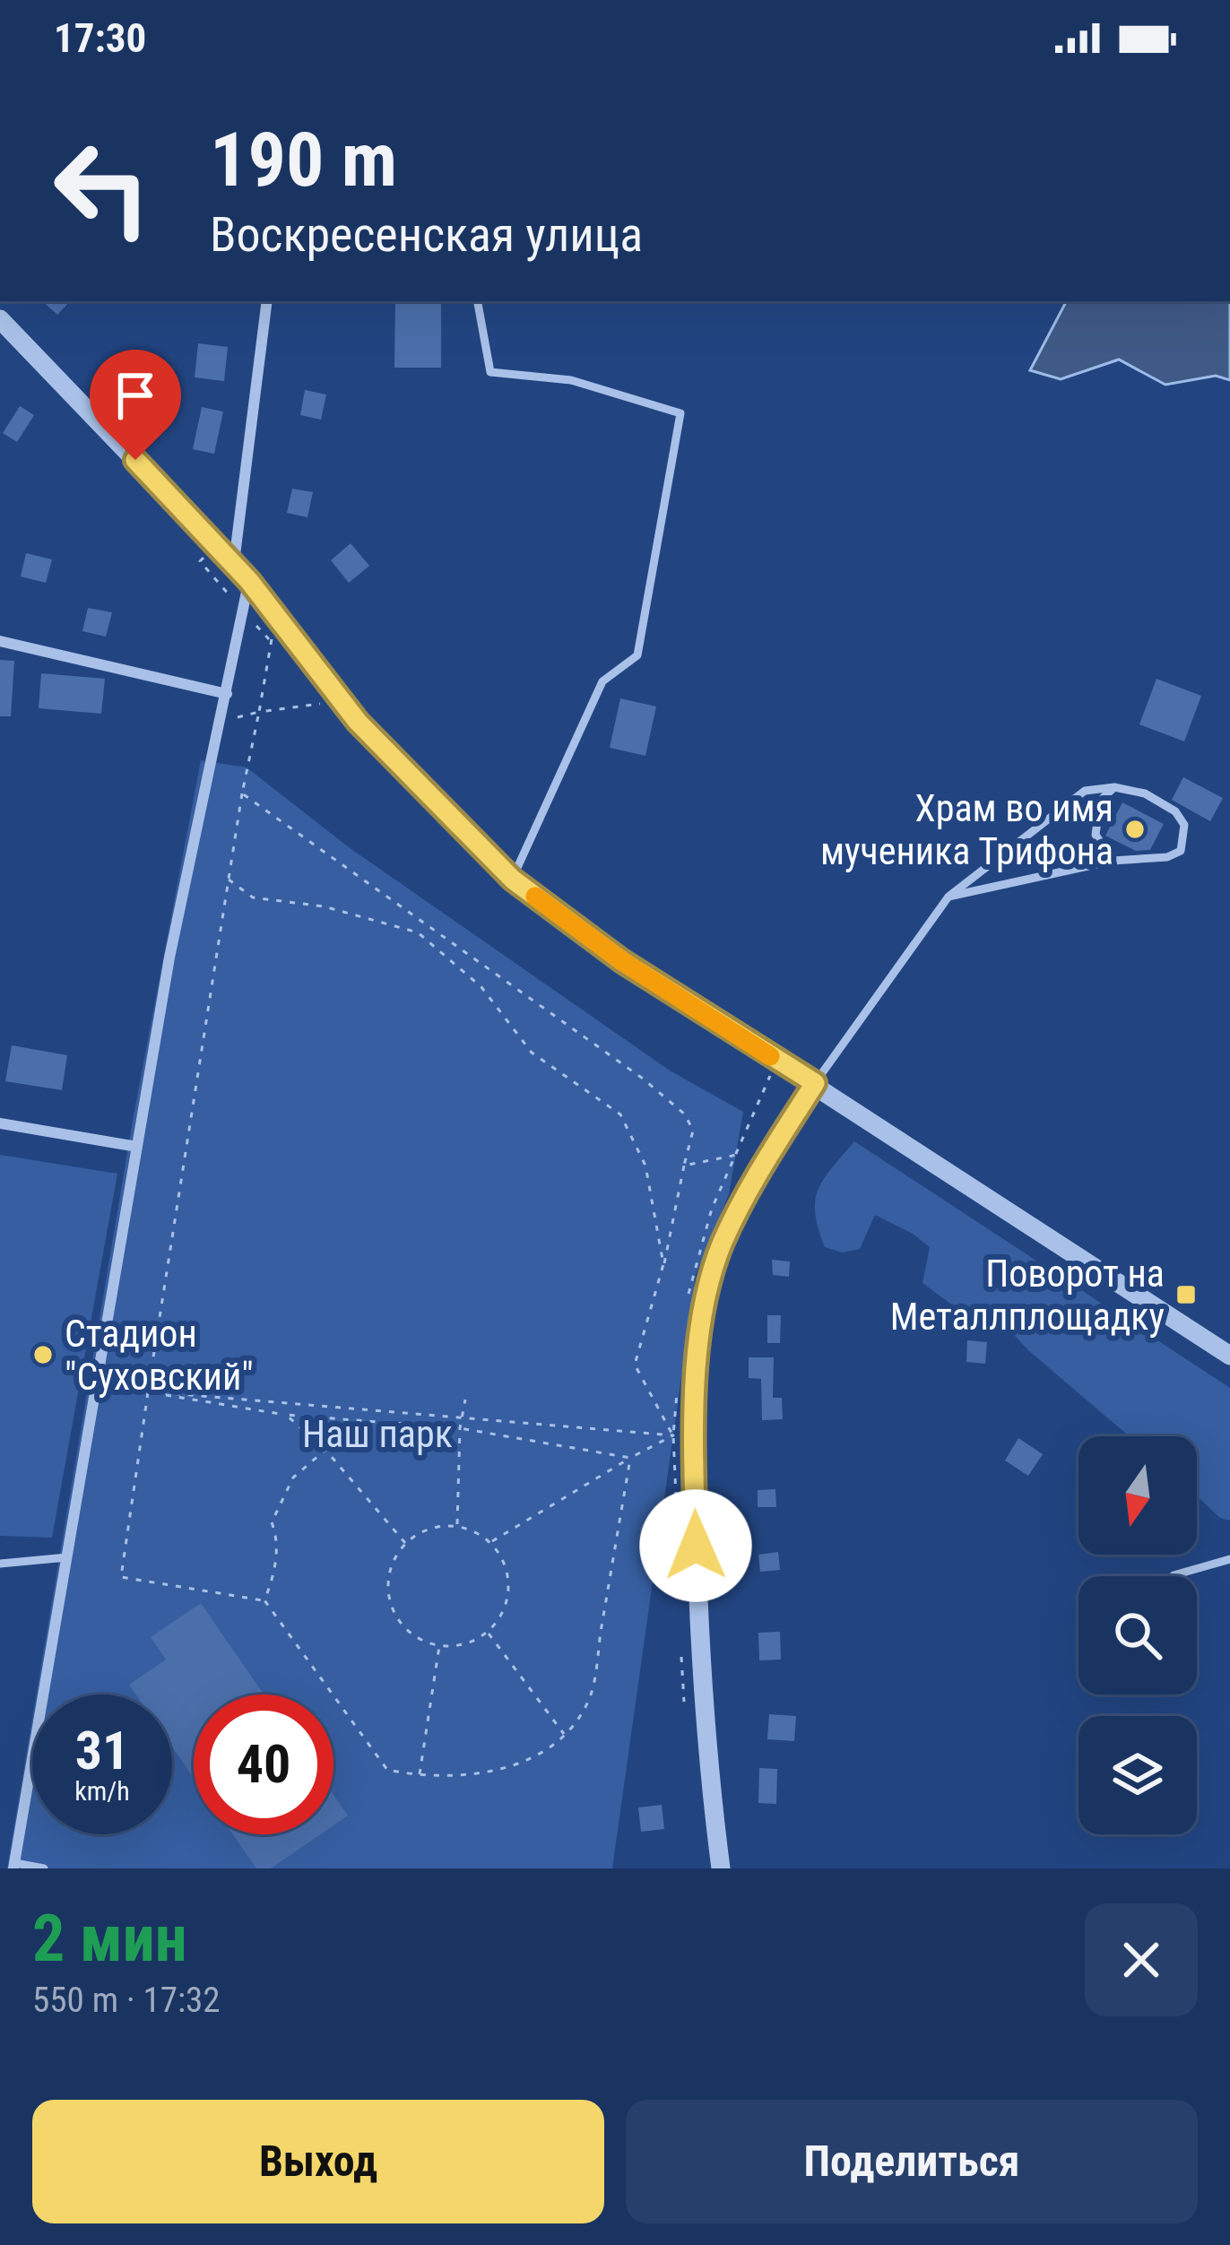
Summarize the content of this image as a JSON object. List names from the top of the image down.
{
  "parks": ["Наш парк"],
  "places": {
    "other": ["Храм во имя мученика Трифона", "Стадион \"Суховский\""],
    "transit": ["Поворот на Металлплощадку"]
  },
  "north": "bottom",
  "page": {
    "status": "17:30",
    "turn": ["190 m", "Воскресенская улица"],
    "speed": "31 km/h",
    "limit": "40",
    "heading": ["2 мин", "550 m · 17:32"],
    "buttons": ["Выход", "Поделиться"]
  }
}
